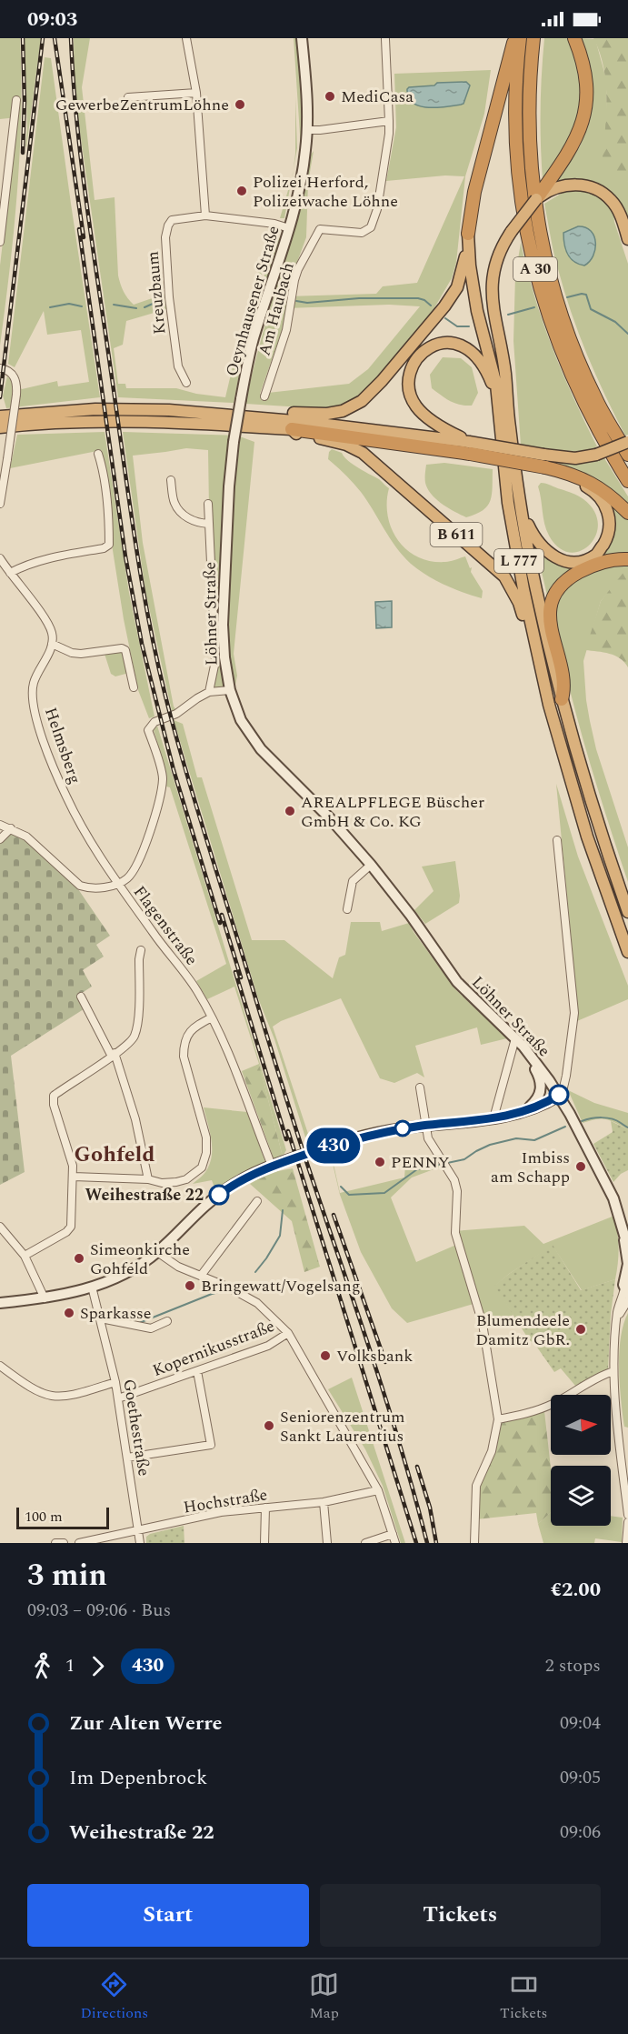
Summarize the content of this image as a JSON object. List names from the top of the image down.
{
  "streets": {
    "highway": ["A 30", "B 611", "L 777"],
    "main road": ["Oeynhausener Straße", "Löhner Straße"],
    "street": [
      "Kreuzbaum",
      "Am Haubach",
      "Helmsberg",
      "Flagenstraße",
      "Kopernikusstraße",
      "Goethestraße",
      "Hochstraße"
    ]
  },
  "crossings": [
    ["Kreuzbaum", "Oeynhausener Straße"],
    ["Oeynhausener Straße", "Löhner Straße"],
    ["B 611", "L 777"],
    ["Helmsberg", "Flagenstraße"],
    ["Kopernikusstraße", "Goethestraße"],
    ["Goethestraße", "Hochstraße"]
  ],
  "districts": ["Gohfeld"],
  "places": [
    "MediCasa",
    "GewerbeZentrumLöhne",
    "Polizei Herford, Polizeiwache Löhne",
    "AREALPFLEGE Büscher GmbH & Co. KG",
    "PENNY",
    "Imbiss am Schapp",
    "Weihestraße 22",
    "Simeonkirche Gohfeld",
    "Bringewatt/Vogelsang",
    "Sparkasse",
    "Blumendeele Damitz GbR.",
    "Volksbank",
    "Seniorenzentrum Sankt Laurentius"
  ],
  "lines": ["bus line 430"],
  "scale_bar": "100 m",
  "north": "right",
  "page": {
    "status": "09:03",
    "on_map": "430",
    "scale": "100 m",
    "heading": ["3 min", "09:03 – 09:06 · Bus", "€2.00"],
    "legs": ["1", "430", "2 stops"],
    "list": [
      {
        "name": "Zur Alten Werre",
        "value": "09:04"
      },
      {
        "name": "Im Depenbrock",
        "value": "09:05"
      },
      {
        "name": "Weihestraße 22",
        "value": "09:06"
      }
    ],
    "buttons": ["Start", "Tickets"],
    "tabs": ["Directions", "Map", "Tickets"]
  }
}
